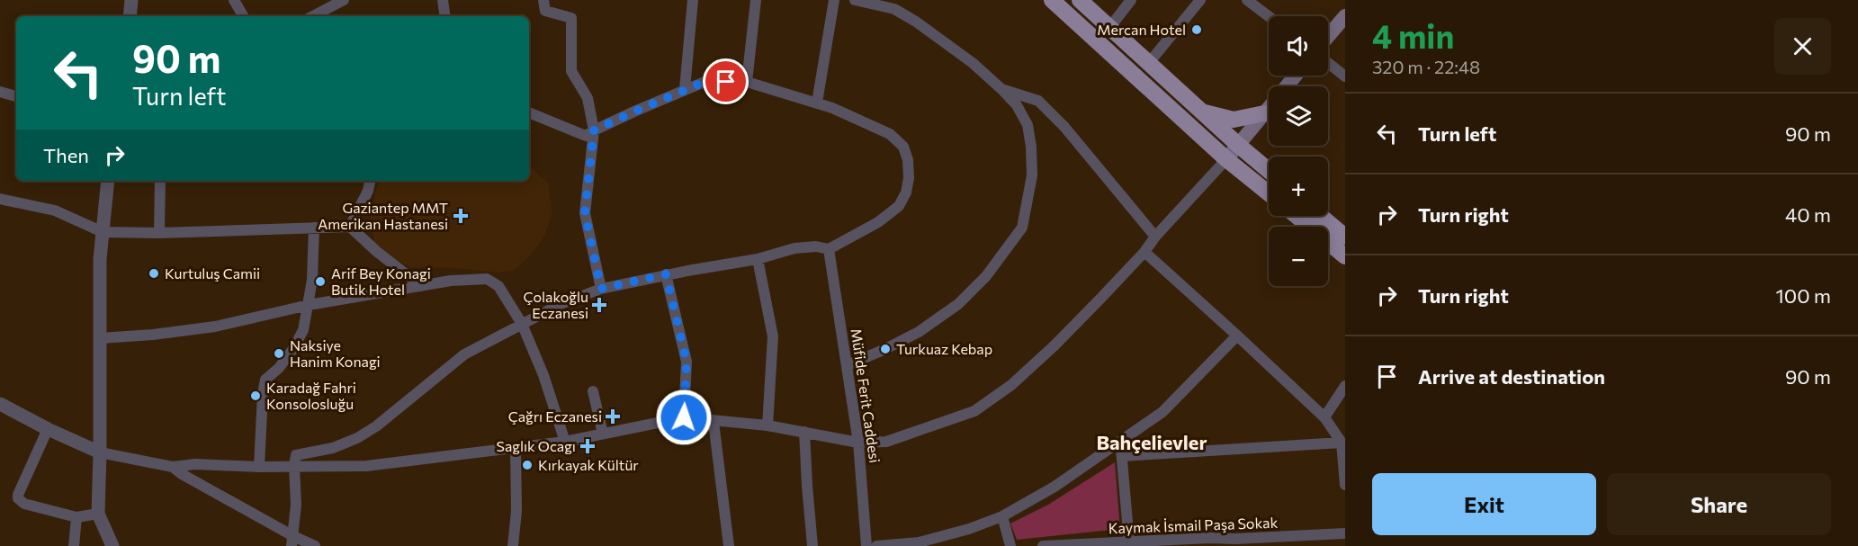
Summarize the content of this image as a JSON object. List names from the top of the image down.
{
  "streets": {
    "street": ["Müfide Ferit Caddesi", "Kaymak İsmail Paşa Sokak"]
  },
  "districts": ["Bahçelievler"],
  "places": {
    "other": [
      "Mercan Hotel",
      "Kurtuluş Camii",
      "Arif Bey Konagi Butik Hotel",
      "Turkuaz Kebap",
      "Naksiye Hanim Konagi",
      "Karadağ Fahri Konsolosluğu",
      "Kırkayak Kültür"
    ],
    "health": [
      "Gaziantep MMT Amerikan Hastanesi",
      "Çolakoğlu Eczanesi",
      "Çağrı Eczanesi",
      "Saglık Ocagı"
    ]
  },
  "page": {
    "heading": ["4 min", "320 m · 22:48"],
    "map_buttons": ["+", "−"],
    "turn": ["90 m", "Turn left"],
    "list": [
      {
        "name": "Turn left",
        "value": "90 m"
      },
      {
        "name": "Turn right",
        "value": "40 m"
      },
      {
        "name": "Turn right",
        "value": "100 m"
      },
      {
        "name": "Arrive at destination",
        "value": "90 m"
      }
    ],
    "then": "Then",
    "buttons": ["Exit", "Share"]
  }
}
